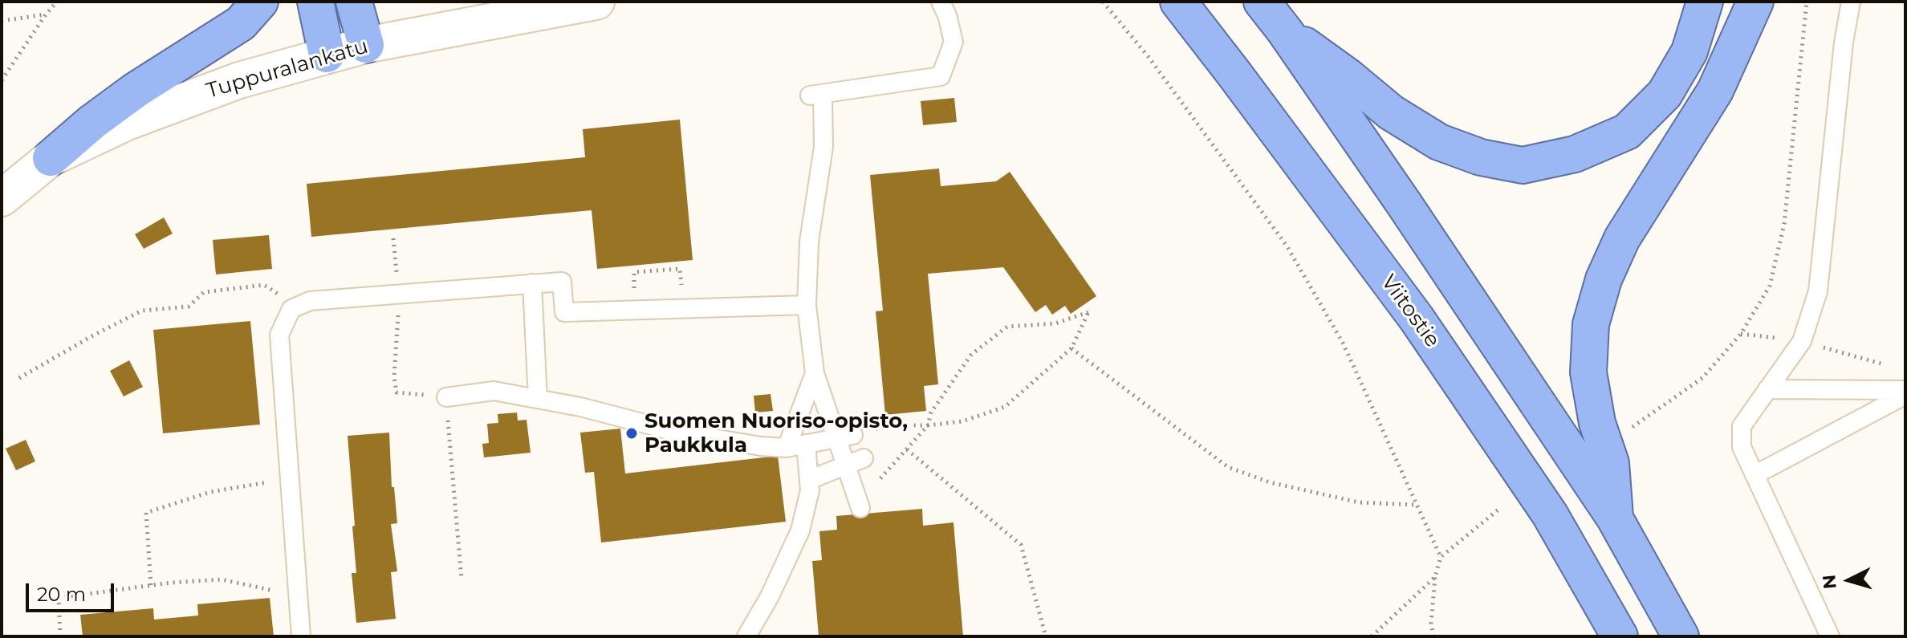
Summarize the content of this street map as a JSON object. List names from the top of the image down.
{
  "streets": {
    "highway": ["Viitostie"],
    "street": ["Tuppuralankatu"]
  },
  "places": ["Suomen Nuoriso-opisto, Paukkula"],
  "scale_bar": "20 m",
  "north": "left"
}
